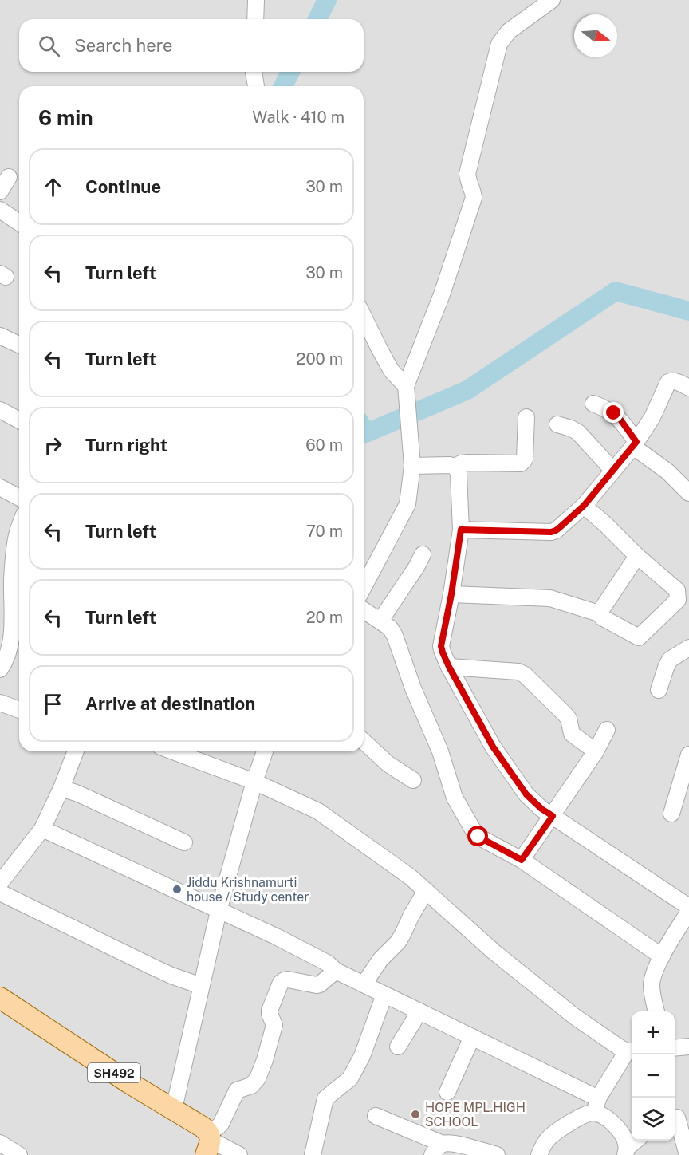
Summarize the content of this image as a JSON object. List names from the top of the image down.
{
  "streets": {
    "main road": ["SH492"]
  },
  "places": ["Jiddu Krishnamurti house / Study center", "HOPE MPL.HIGH SCHOOL"],
  "north": "right",
  "page": {
    "search": "Search here",
    "heading": ["6 min", "Walk · 410 m"],
    "list": [
      ["Continue", "30 m"],
      ["Turn left", "30 m"],
      ["Turn left", "200 m"],
      ["Turn right", "60 m"],
      ["Turn left", "70 m"],
      ["Turn left", "20 m"],
      "Arrive at destination"
    ],
    "map_buttons": ["+", "−"]
  }
}
